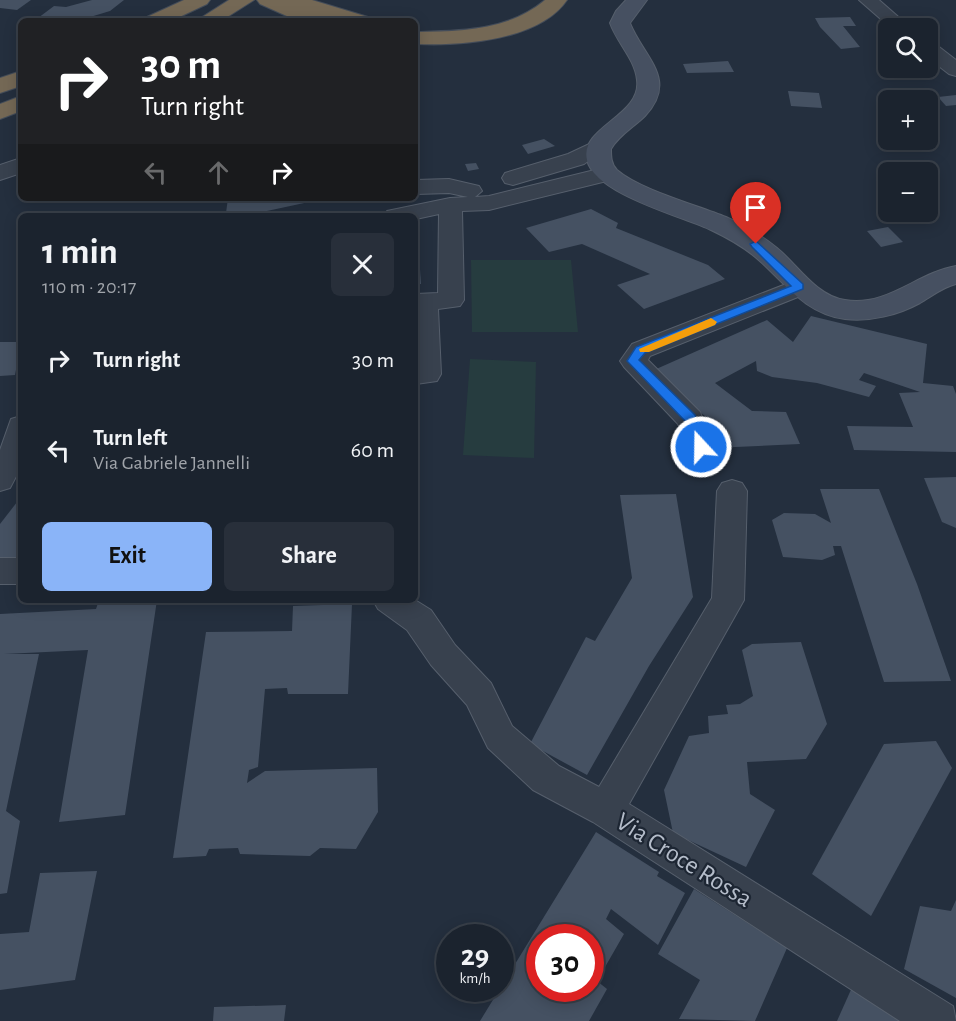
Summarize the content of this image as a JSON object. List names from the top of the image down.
{
  "streets": {
    "street": ["Via Croce Rossa"]
  },
  "page": {
    "map_buttons": ["+", "−"],
    "turn": ["30 m", "Turn right"],
    "heading": ["1 min", "110 m · 20:17"],
    "list": [
      {
        "name": "Turn right",
        "value": "30 m"
      },
      {
        "name": "Turn left",
        "note": "Via Gabriele Jannelli",
        "value": "60 m"
      }
    ],
    "buttons": ["Exit", "Share"],
    "speed": "29 km/h",
    "limit": "30"
  }
}
